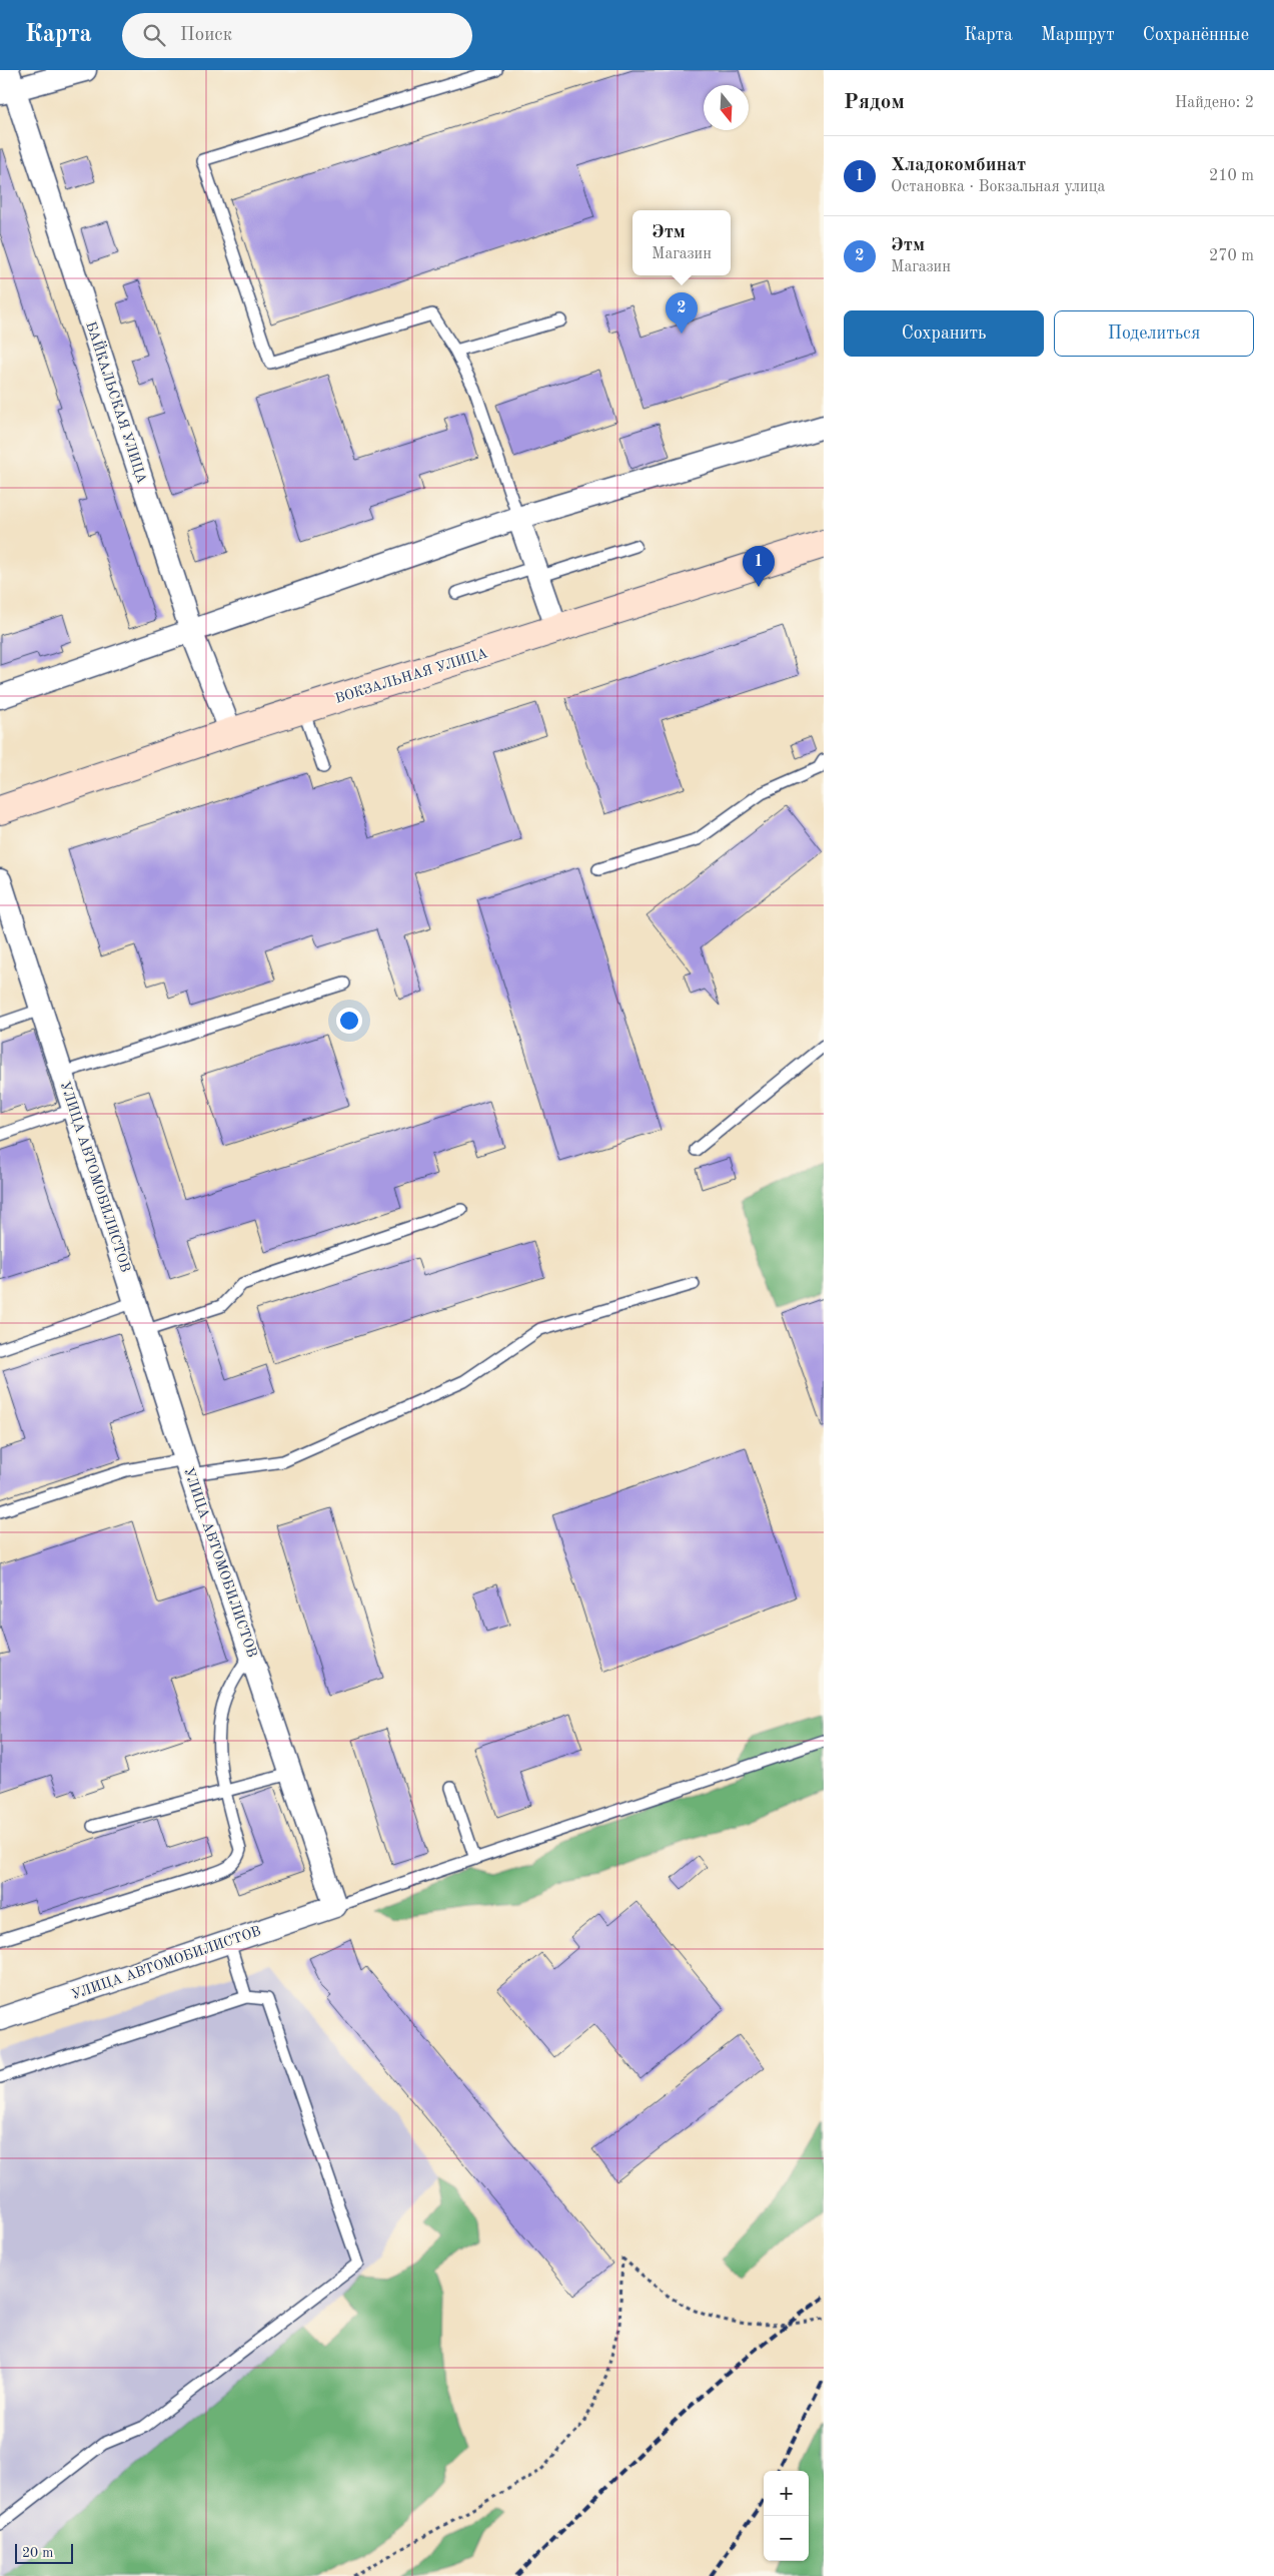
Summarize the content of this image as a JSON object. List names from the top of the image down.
{
  "streets": {
    "main road": ["ВОКЗАЛЬНАЯ УЛИЦА"],
    "street": ["БАЙКАЛЬСКАЯ УЛИЦА", "УЛИЦА АВТОМОБИЛИСТОВ"]
  },
  "crossings": [
    ["БАЙКАЛЬСКАЯ УЛИЦА", "ВОКЗАЛЬНАЯ УЛИЦА"]
  ],
  "scale_bar": "20 m",
  "north": "bottom",
  "page": {
    "header": "Карта",
    "search": "Поиск",
    "nav": ["Карта", "Маршрут", "Сохранённые"],
    "heading": ["Рядом", "Найдено: 2"],
    "list": [
      {
        "mark": "1",
        "name": "Хладокомбинат",
        "note": "Остановка · Вокзальная улица",
        "value": "210 m"
      },
      {
        "mark": "2",
        "name": "Этм",
        "note": "Магазин",
        "value": "270 m"
      }
    ],
    "popup": ["Этм", "Магазин"],
    "pins": ["2", "1"],
    "buttons": ["Сохранить", "Поделиться"],
    "map_buttons": ["+", "−"],
    "scale": "20 m"
  }
}
